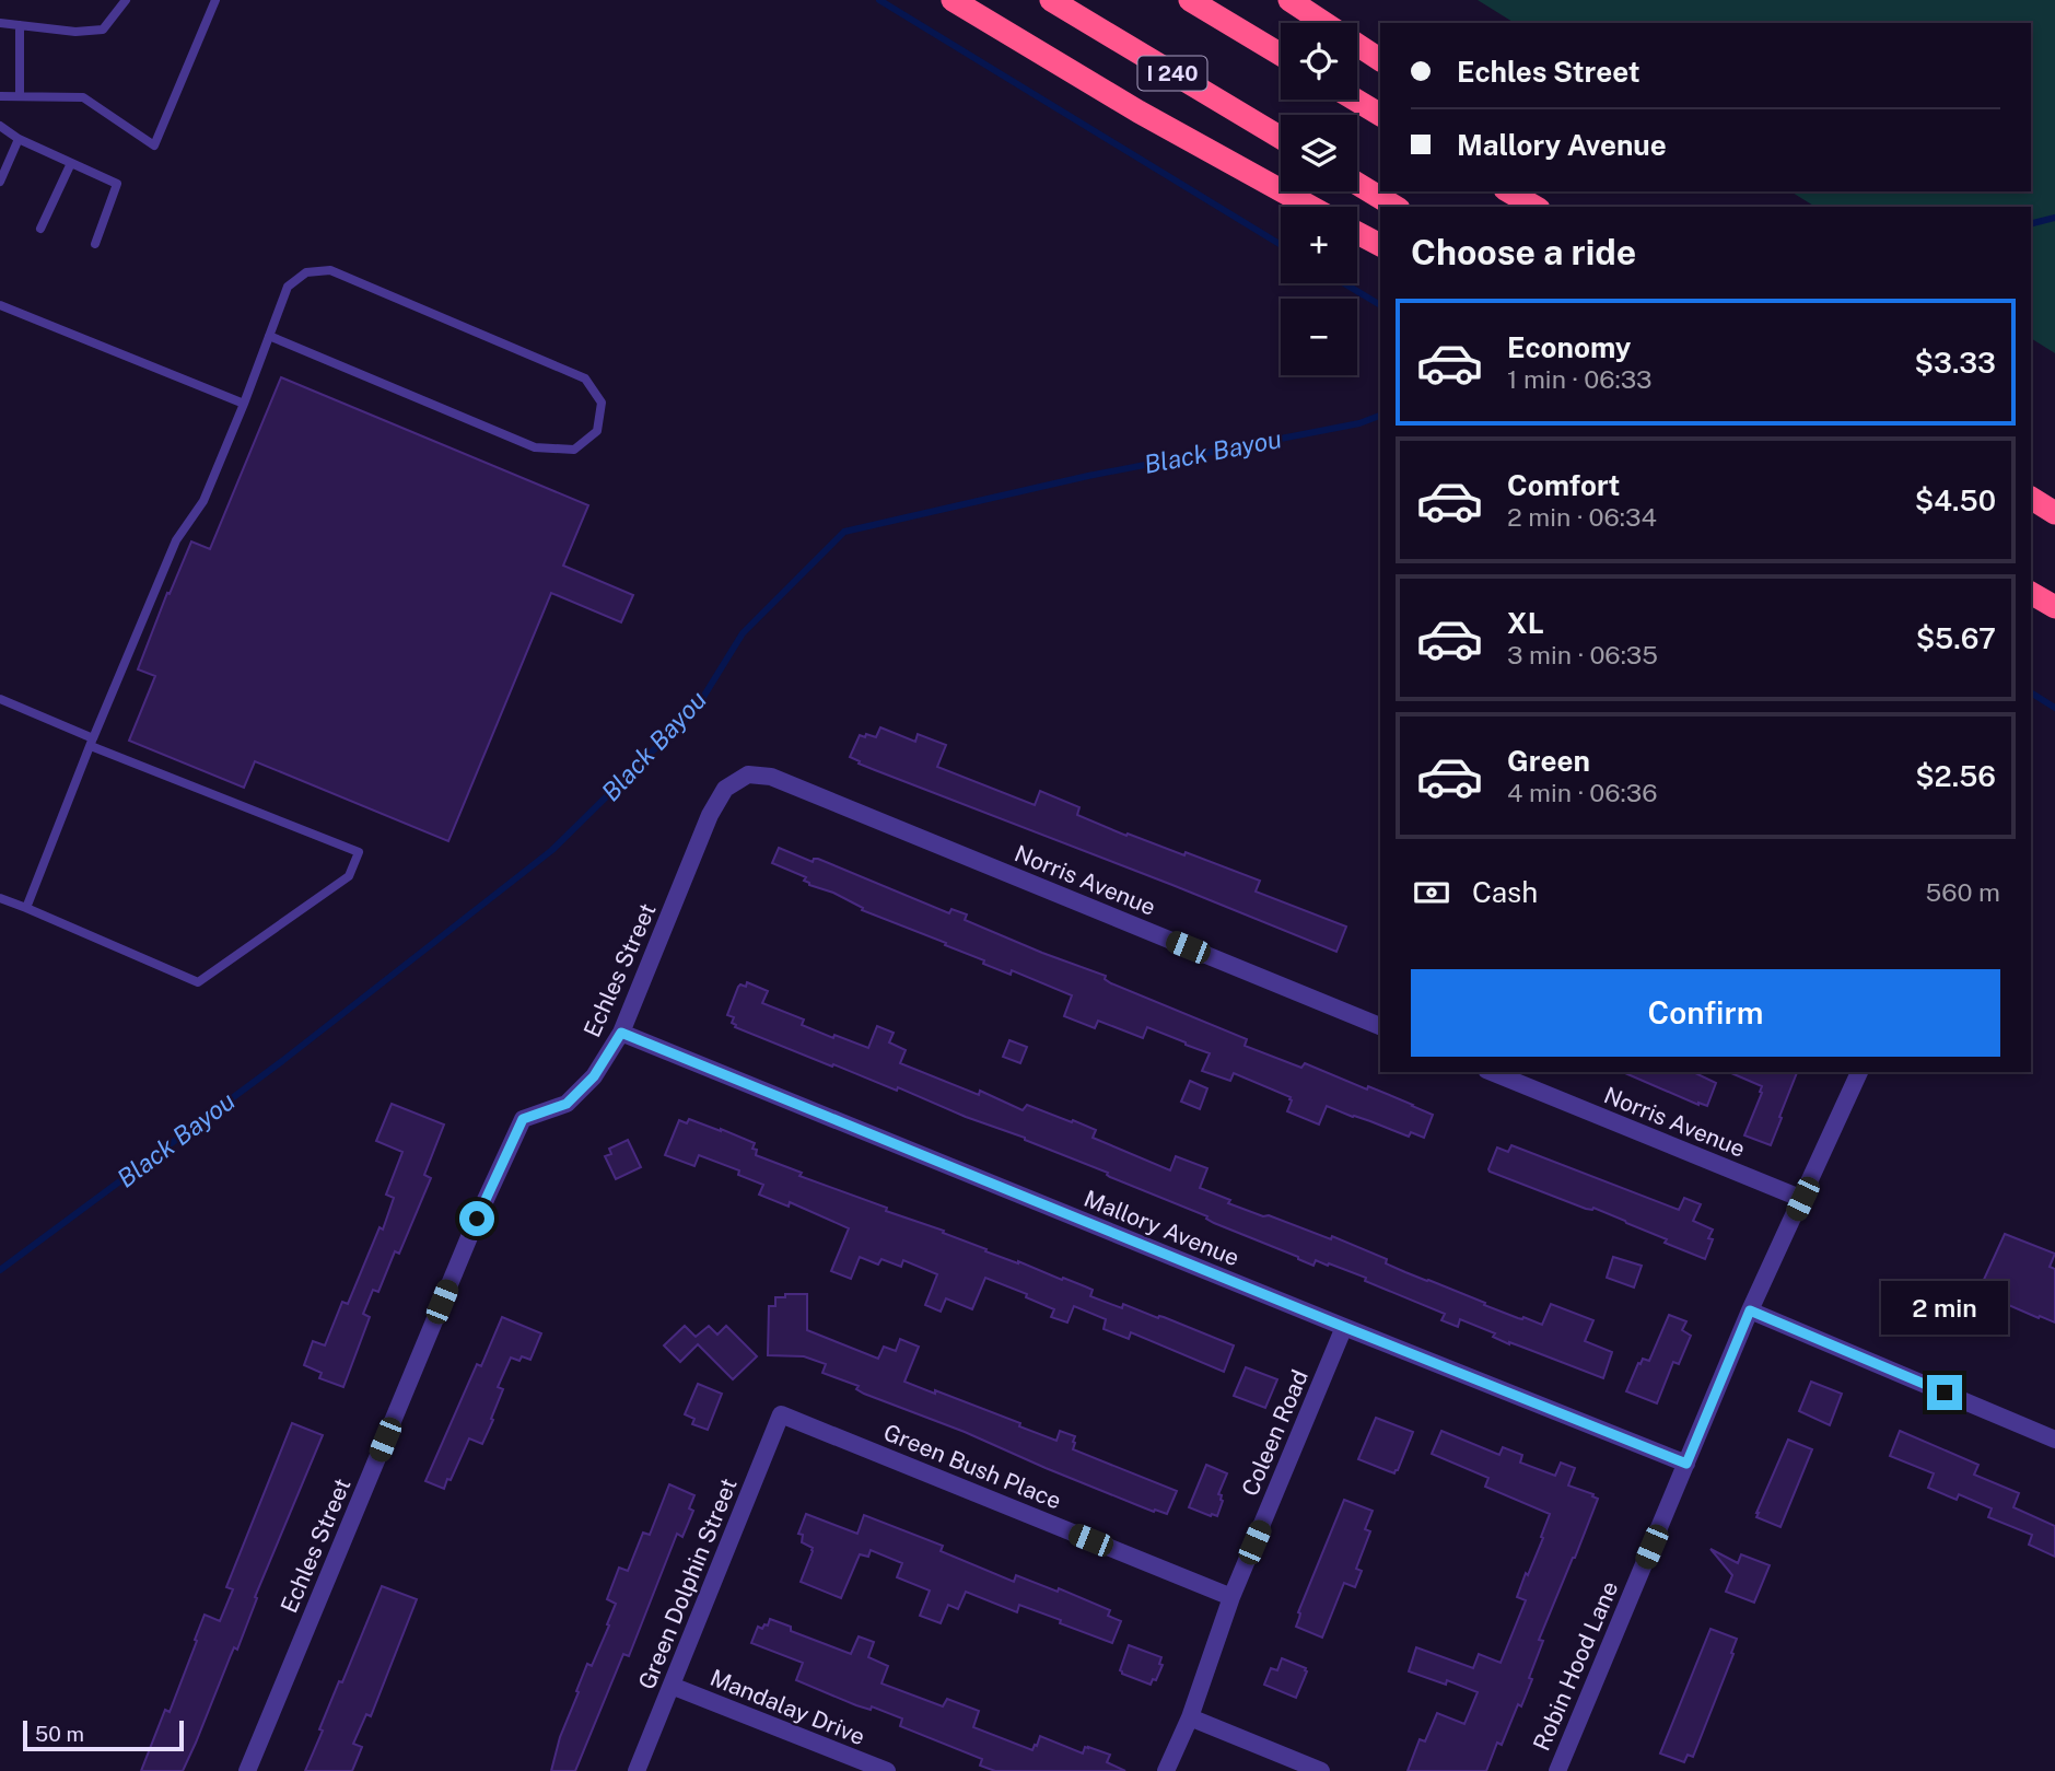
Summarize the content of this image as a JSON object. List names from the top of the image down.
{
  "streets": {
    "highway": ["I 240"],
    "street": [
      "Norris Avenue",
      "Echles Street",
      "Mallory Avenue",
      "Coleen Road",
      "Green Bush Place",
      "Green Dolphin Street",
      "Robin Hood Lane",
      "Mandalay Drive"
    ]
  },
  "crossings": [
    ["Norris Avenue", "Echles Street"],
    ["Norris Avenue", "Robin Hood Lane"],
    ["Echles Street", "Mallory Avenue"],
    ["Mallory Avenue", "Coleen Road"],
    ["Mallory Avenue", "Robin Hood Lane"],
    ["Coleen Road", "Green Bush Place"],
    ["Green Bush Place", "Green Dolphin Street"],
    ["Green Dolphin Street", "Mandalay Drive"]
  ],
  "water": ["Black Bayou"],
  "scale_bar": "50 m",
  "page": {
    "map_buttons": ["+", "−"],
    "banner": ["Echles Street", "Mallory Avenue"],
    "heading": "Choose a ride",
    "list": [
      {
        "name": "Economy",
        "note": "1 min · 06:33",
        "value": "$3.33"
      },
      {
        "name": "Comfort",
        "note": "2 min · 06:34",
        "value": "$4.50"
      },
      {
        "name": "XL",
        "note": "3 min · 06:35",
        "value": "$5.67"
      },
      {
        "name": "Green",
        "note": "4 min · 06:36",
        "value": "$2.56"
      }
    ],
    "pay": ["Cash", "560 m"],
    "buttons": "Confirm",
    "bubble": "2 min",
    "scale": "50 m"
  }
}
